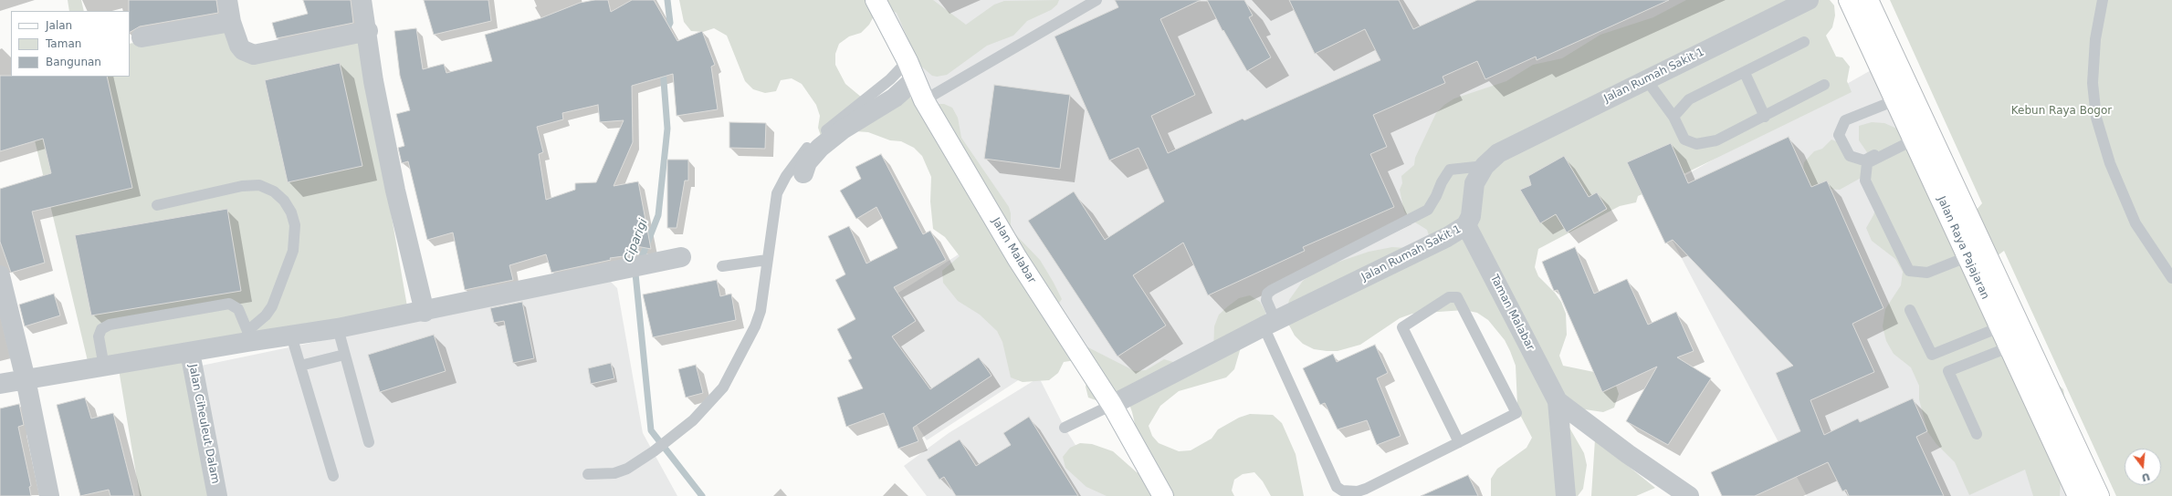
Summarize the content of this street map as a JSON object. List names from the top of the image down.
{
  "streets": {
    "main road": ["Jalan Raya Pajajaran", "Jalan Malabar"],
    "street": ["Jalan Rumah Sakit 1", "Taman Malabar", "Jalan Ciheuleut Dalam"]
  },
  "crossings": [
    ["Jalan Rumah Sakit 1", "Jalan Malabar"],
    ["Jalan Rumah Sakit 1", "Taman Malabar"]
  ],
  "water": ["Ciparigi"],
  "parks": ["Kebun Raya Bogor"],
  "legend": ["Jalan", "Taman", "Bangunan"],
  "north": "bottom"
}
